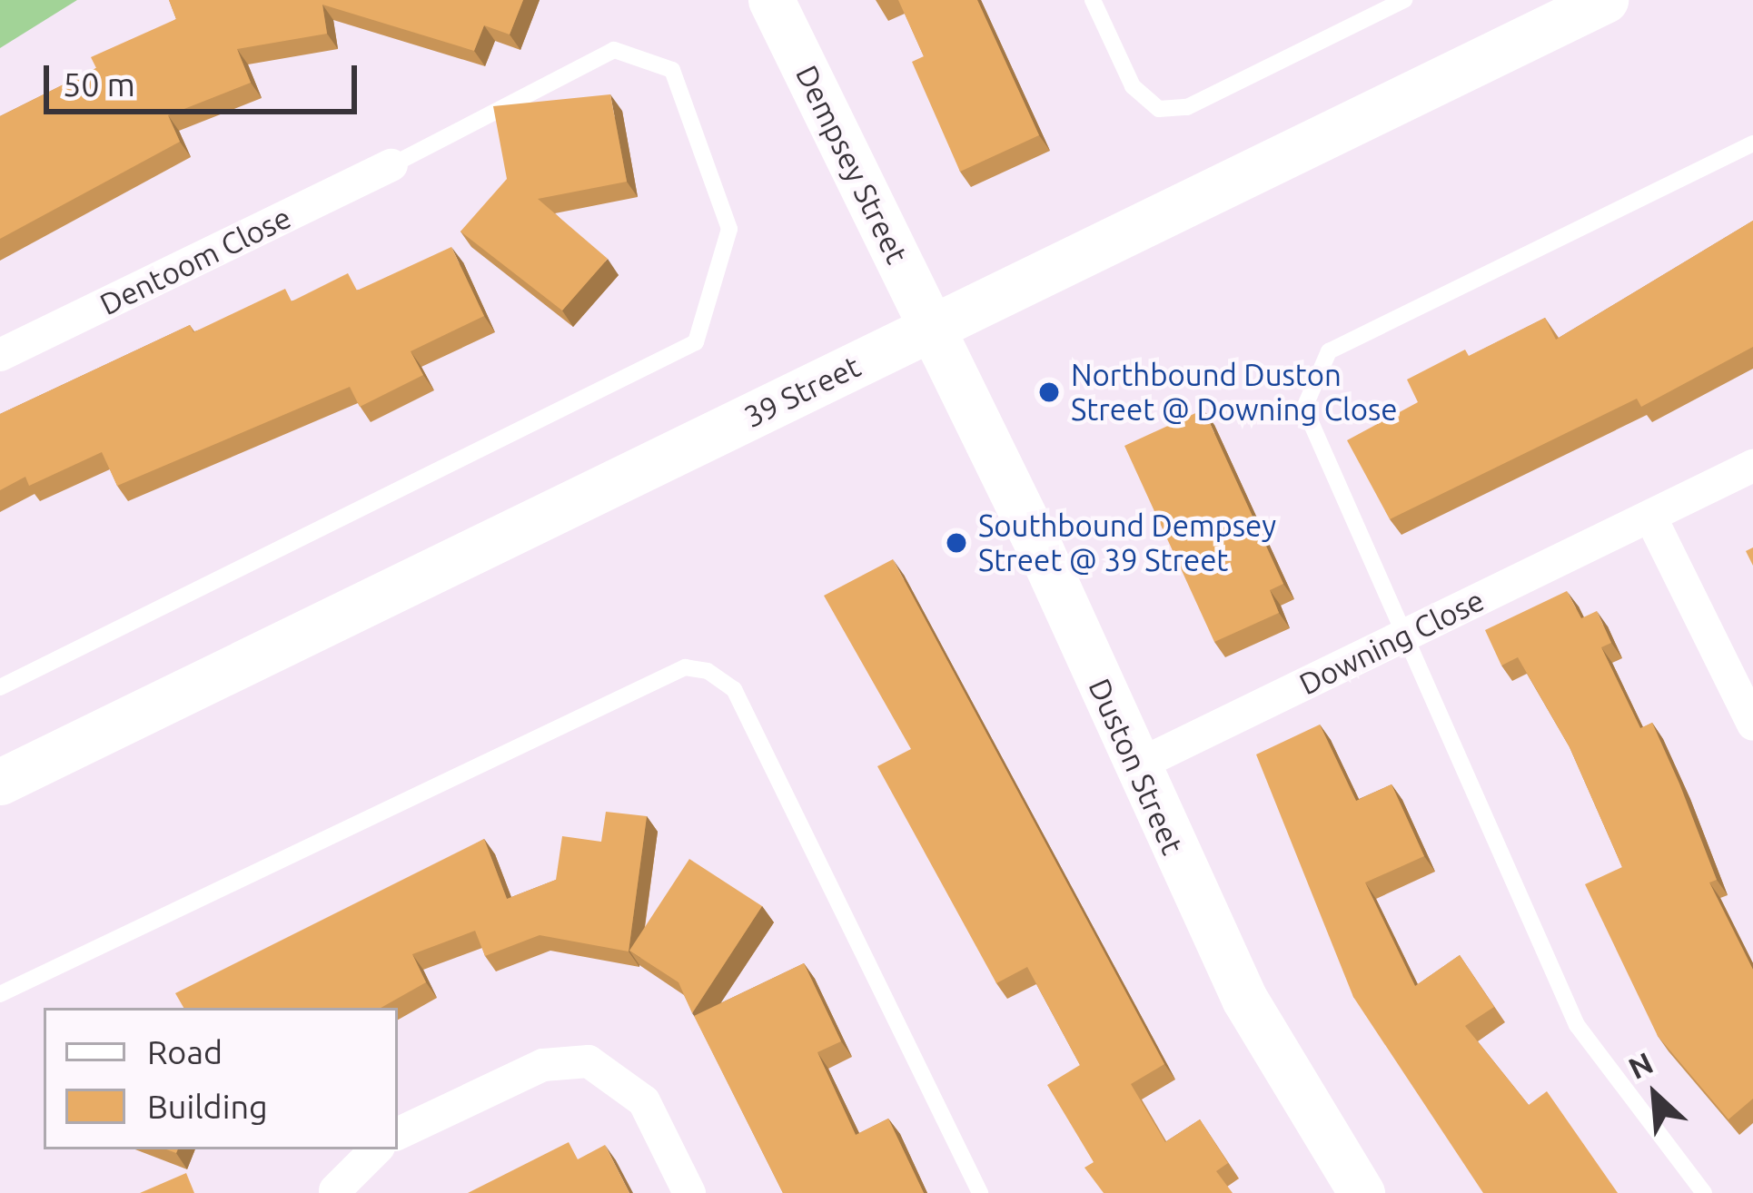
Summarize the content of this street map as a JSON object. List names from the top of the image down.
{
  "streets": {
    "street": [
      "Dempsey Street",
      "Dentoom Close",
      "39 Street",
      "Downing Close",
      "Duston Street"
    ]
  },
  "crossings": [
    ["Dempsey Street", "39 Street"],
    ["Dempsey Street", "Duston Street"],
    ["39 Street", "Duston Street"],
    ["Downing Close", "Duston Street"]
  ],
  "places": ["Northbound Duston Street @ Downing Close", "Southbound Dempsey Street @ 39 Street"],
  "legend": ["Road", "Building"],
  "scale_bar": "50 m",
  "north": "top left"
}
